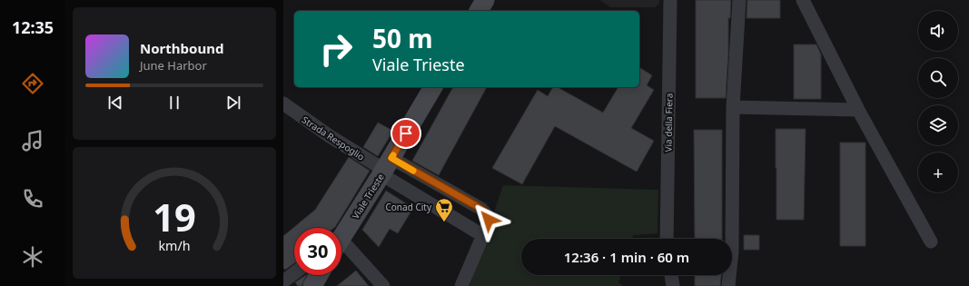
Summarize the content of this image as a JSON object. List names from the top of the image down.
{
  "streets": {
    "main road": ["Viale Trieste"],
    "street": ["Via della Fiera", "Strada Respoglio"]
  },
  "crossings": [
    ["Strada Respoglio", "Viale Trieste"]
  ],
  "places": {
    "supermarket": ["Conad City"]
  },
  "page": {
    "tabs": "12:35",
    "map_buttons": "+",
    "turn": ["50 m", "Viale Trieste"],
    "song": ["Northbound", "June Harbor"],
    "limit": "30",
    "trip": "12:36 · 1 min · 60 m",
    "gauge": ["19", "km/h"]
  }
}
